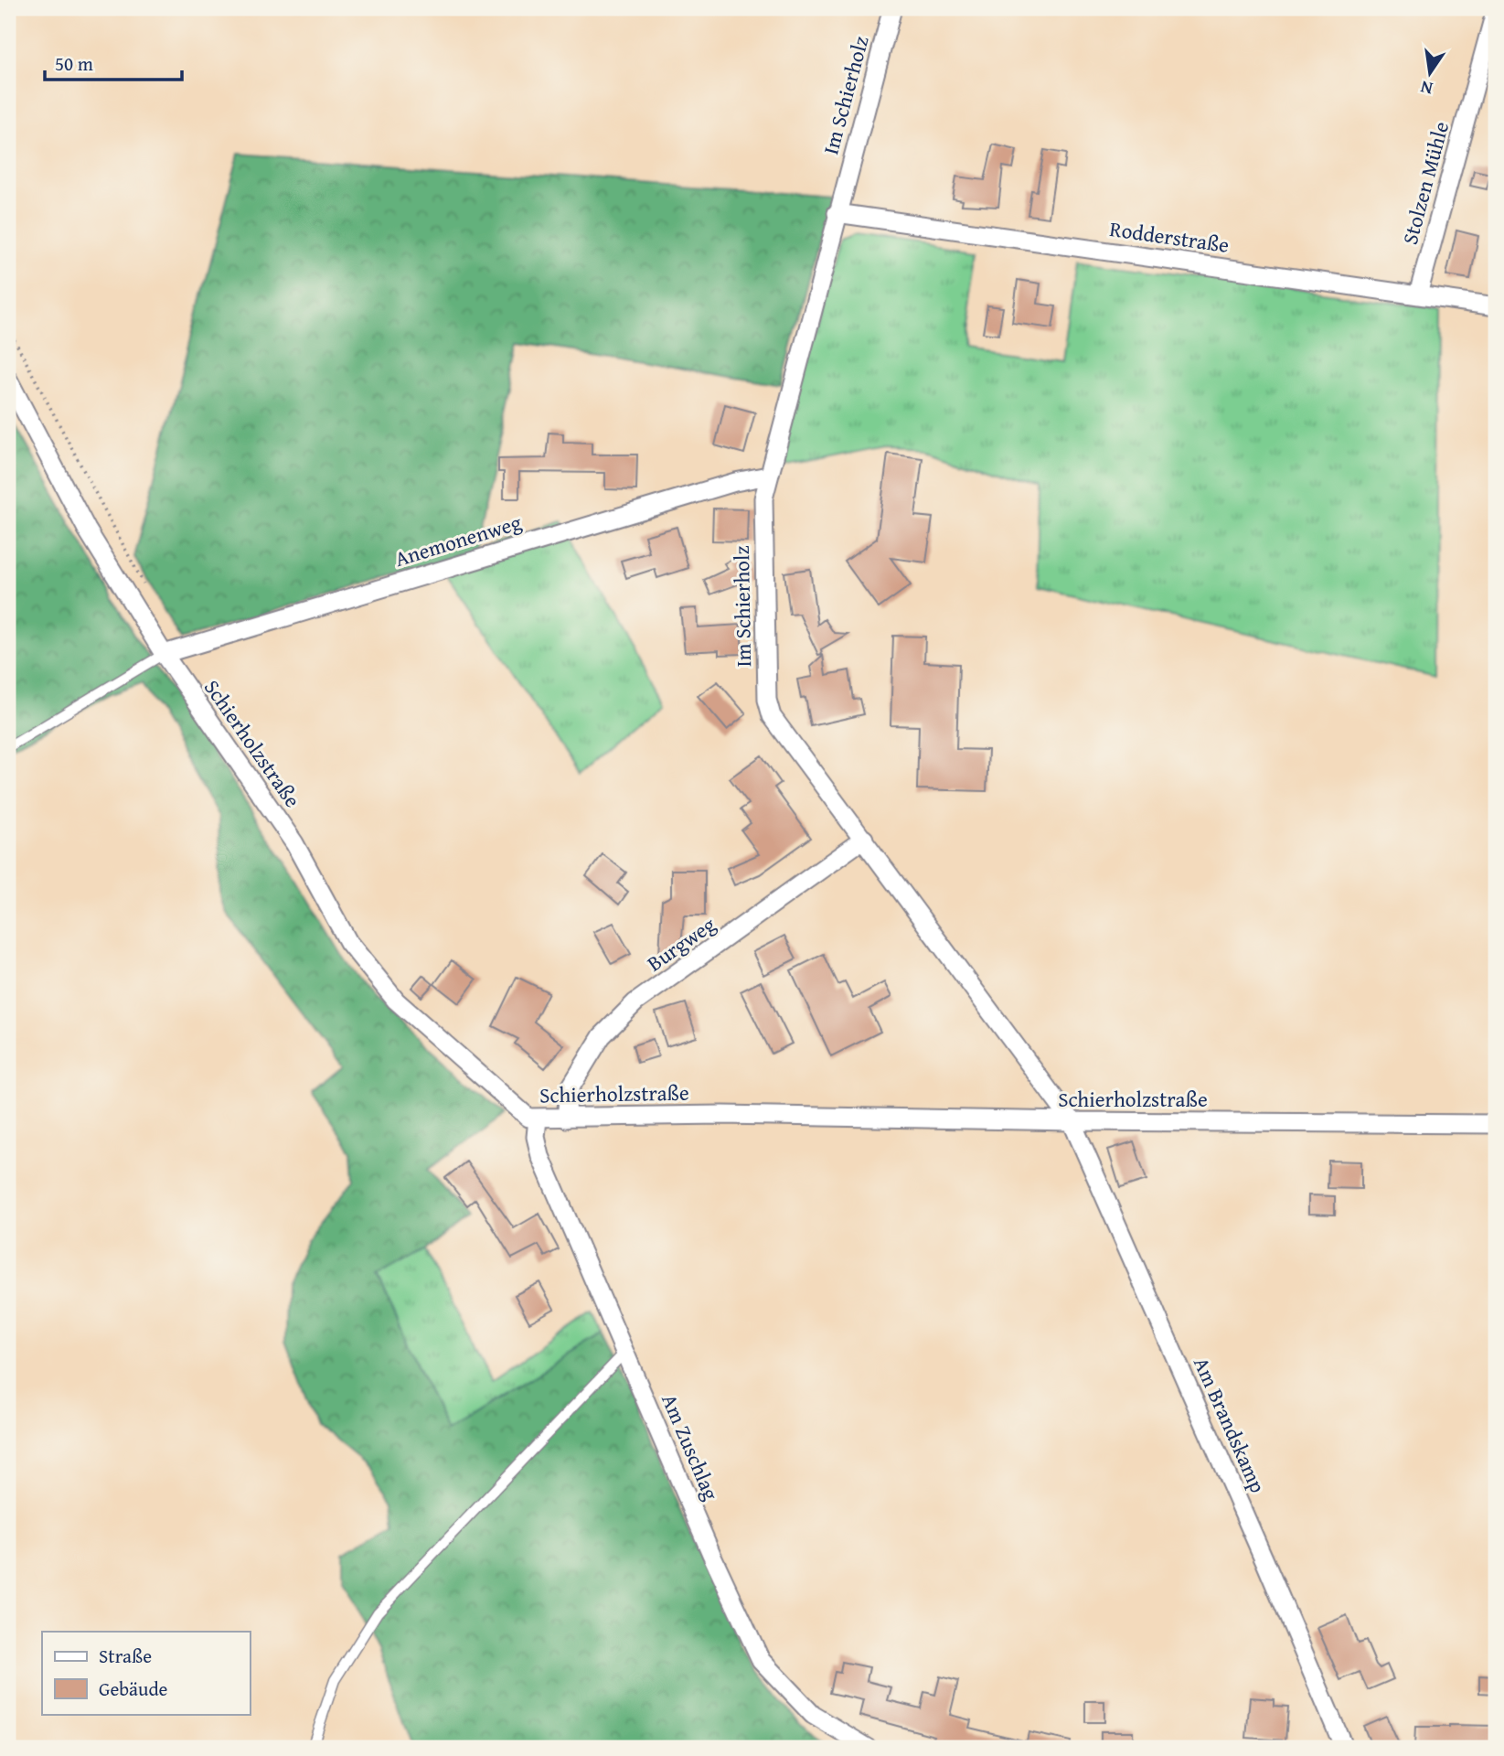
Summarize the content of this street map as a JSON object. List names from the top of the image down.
{
  "streets": {
    "street": [
      "Im Schierholz",
      "Stolzen Mühle",
      "Rodderstraße",
      "Anemonenweg",
      "Schierholzstraße",
      "Burgweg",
      "Am Brandskamp",
      "Am Zuschlag"
    ]
  },
  "crossings": [
    ["Im Schierholz", "Rodderstraße"],
    ["Im Schierholz", "Anemonenweg"],
    ["Im Schierholz", "Schierholzstraße"],
    ["Im Schierholz", "Burgweg"],
    ["Im Schierholz", "Am Brandskamp"],
    ["Stolzen Mühle", "Rodderstraße"],
    ["Anemonenweg", "Schierholzstraße"],
    ["Schierholzstraße", "Burgweg"],
    ["Schierholzstraße", "Am Brandskamp"],
    ["Schierholzstraße", "Am Zuschlag"]
  ],
  "legend": ["Straße", "Gebäude"],
  "scale_bar": "50 m",
  "north": "bottom"
}
